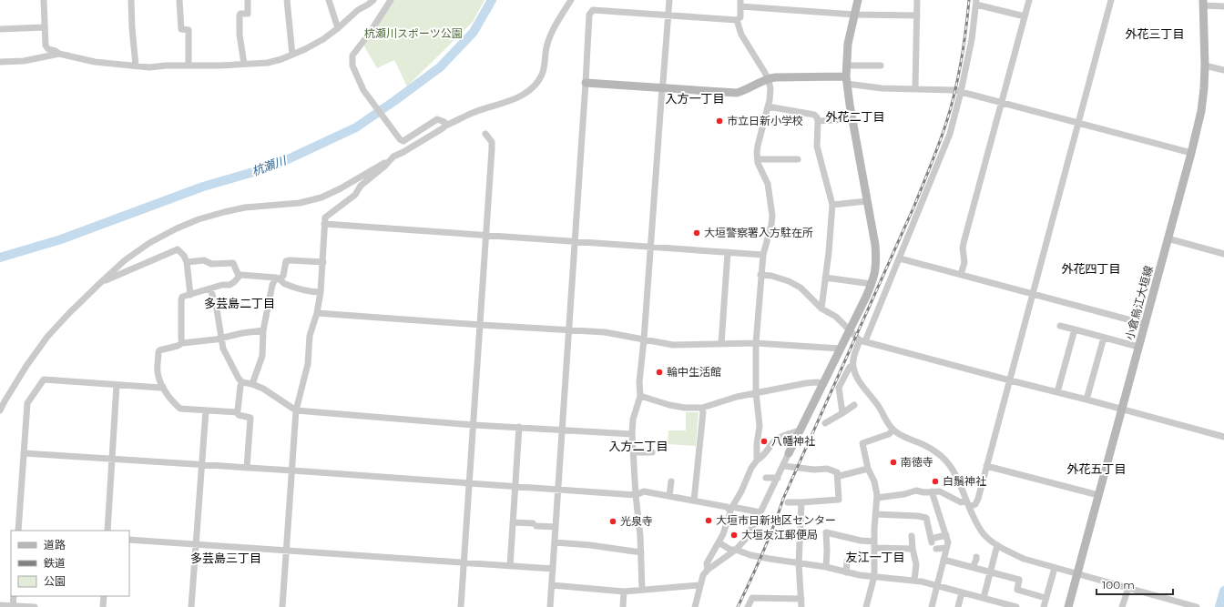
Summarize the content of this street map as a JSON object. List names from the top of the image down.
{
  "streets": {
    "street": ["小倉烏江大垣線"]
  },
  "districts": [
    "外花三丁目",
    "入方一丁目",
    "外花二丁目",
    "外花四丁目",
    "多芸島二丁目",
    "入方二丁目",
    "外花五丁目",
    "友江一丁目",
    "多芸島三丁目"
  ],
  "water": ["杭瀬川"],
  "parks": ["杭瀬川スポーツ公園"],
  "places": [
    "市立日新小学校",
    "大垣警察署入方駐在所",
    "輪中生活館",
    "八幡神社",
    "南徳寺",
    "白鬚神社",
    "大垣市日新地区センター",
    "光泉寺",
    "大垣友江郵便局"
  ],
  "legend": ["道路", "鉄道", "公園"],
  "scale_bar": "100 m"
}
